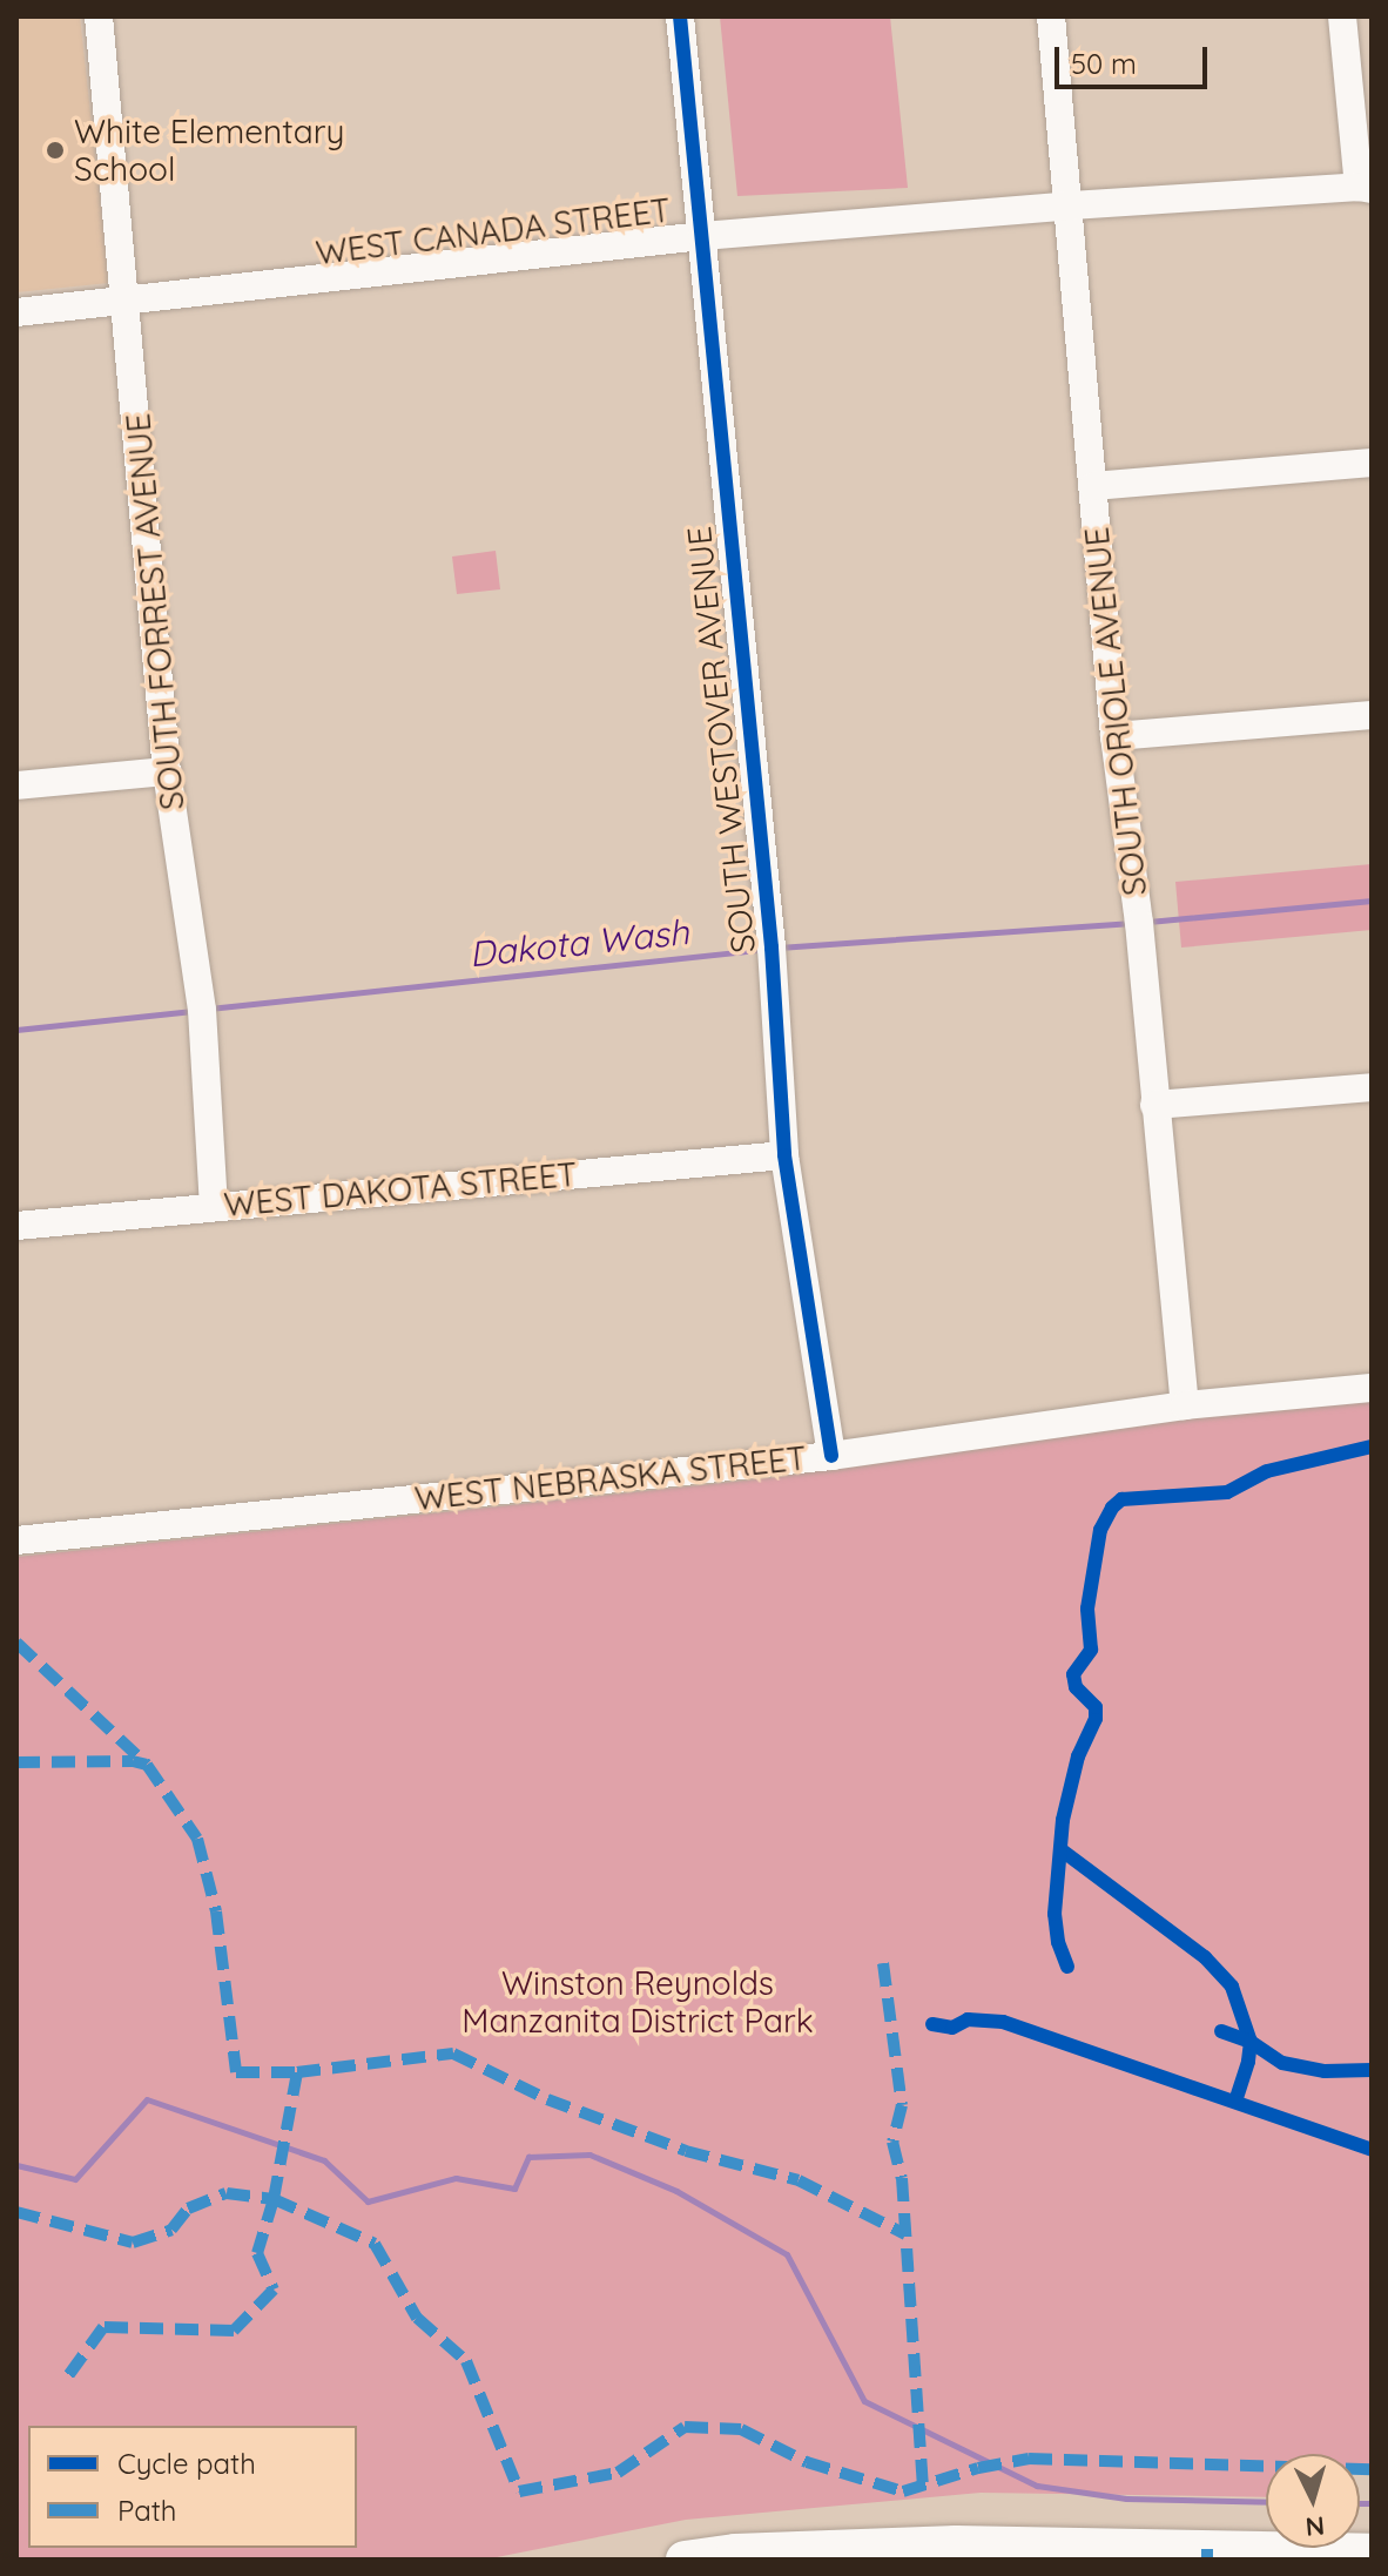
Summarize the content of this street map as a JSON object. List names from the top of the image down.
{
  "streets": {
    "street": [
      "WEST CANADA STREET",
      "SOUTH FORREST AVENUE",
      "SOUTH ORIOLE AVENUE",
      "SOUTH WESTOVER AVENUE",
      "WEST DAKOTA STREET",
      "WEST NEBRASKA STREET"
    ]
  },
  "crossings": [
    ["WEST CANADA STREET", "SOUTH FORREST AVENUE"],
    ["WEST CANADA STREET", "SOUTH ORIOLE AVENUE"],
    ["WEST CANADA STREET", "SOUTH WESTOVER AVENUE"],
    ["SOUTH FORREST AVENUE", "WEST DAKOTA STREET"],
    ["SOUTH ORIOLE AVENUE", "WEST NEBRASKA STREET"],
    ["SOUTH WESTOVER AVENUE", "WEST DAKOTA STREET"],
    ["SOUTH WESTOVER AVENUE", "WEST NEBRASKA STREET"]
  ],
  "water": ["Dakota Wash"],
  "parks": ["Winston Reynolds Manzanita District Park"],
  "places": ["White Elementary School"],
  "legend": ["Cycle path", "Path"],
  "scale_bar": "50 m",
  "north": "bottom"
}
